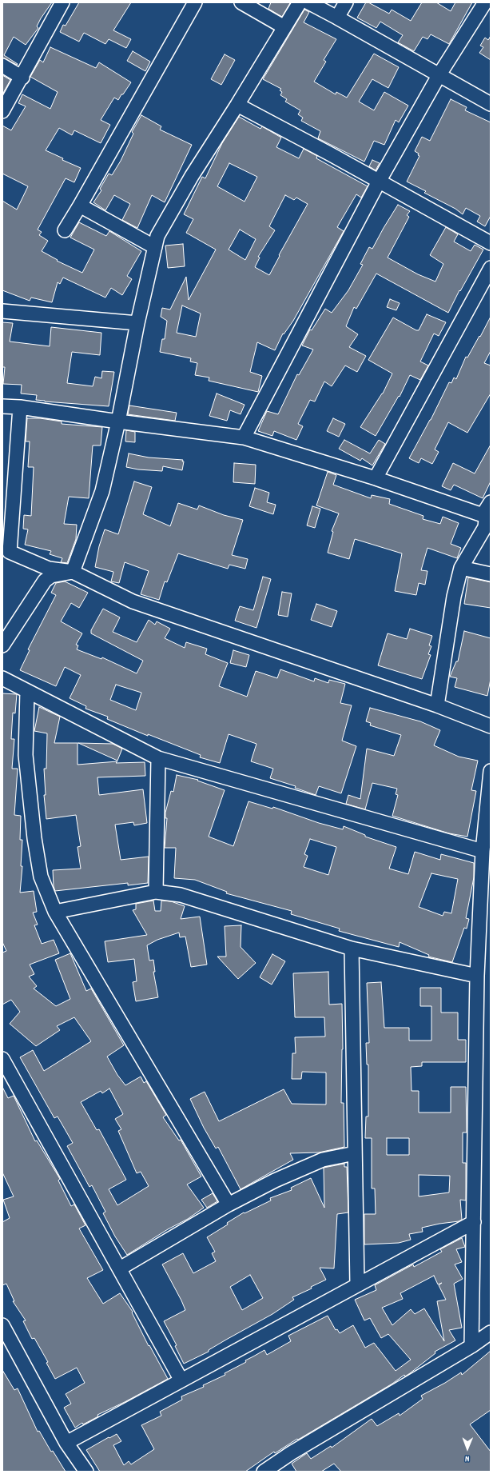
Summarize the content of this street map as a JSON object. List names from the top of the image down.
{
  "north": "bottom"
}
